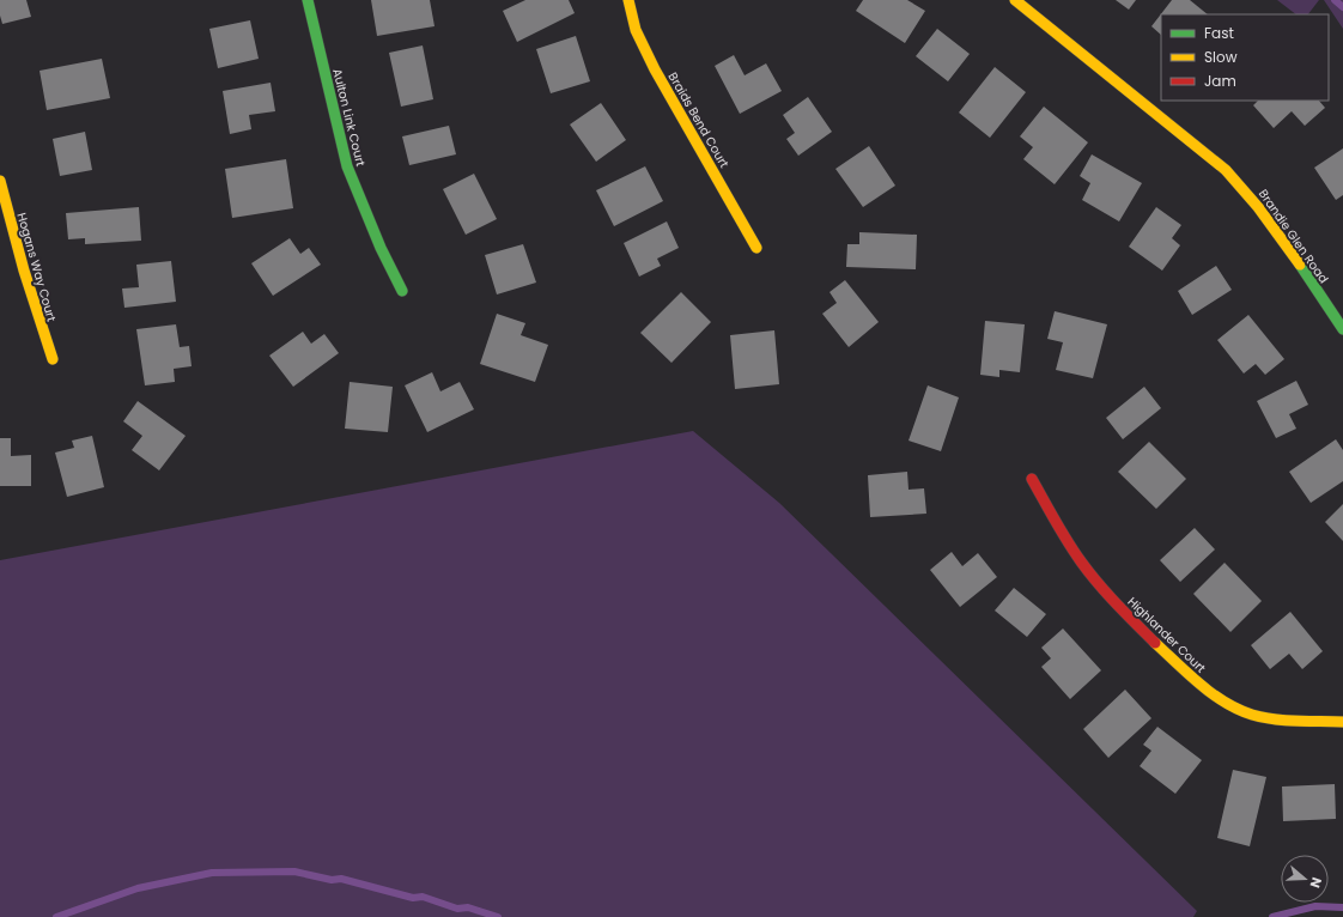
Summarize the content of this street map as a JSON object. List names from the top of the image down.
{
  "streets": {
    "street": [
      "Aulton Link Court",
      "Braids Bend Court",
      "Brandie Glen Road",
      "Hogans Way Court",
      "Highlander Court"
    ]
  },
  "legend": ["Fast", "Slow", "Jam"],
  "north": "right"
}
